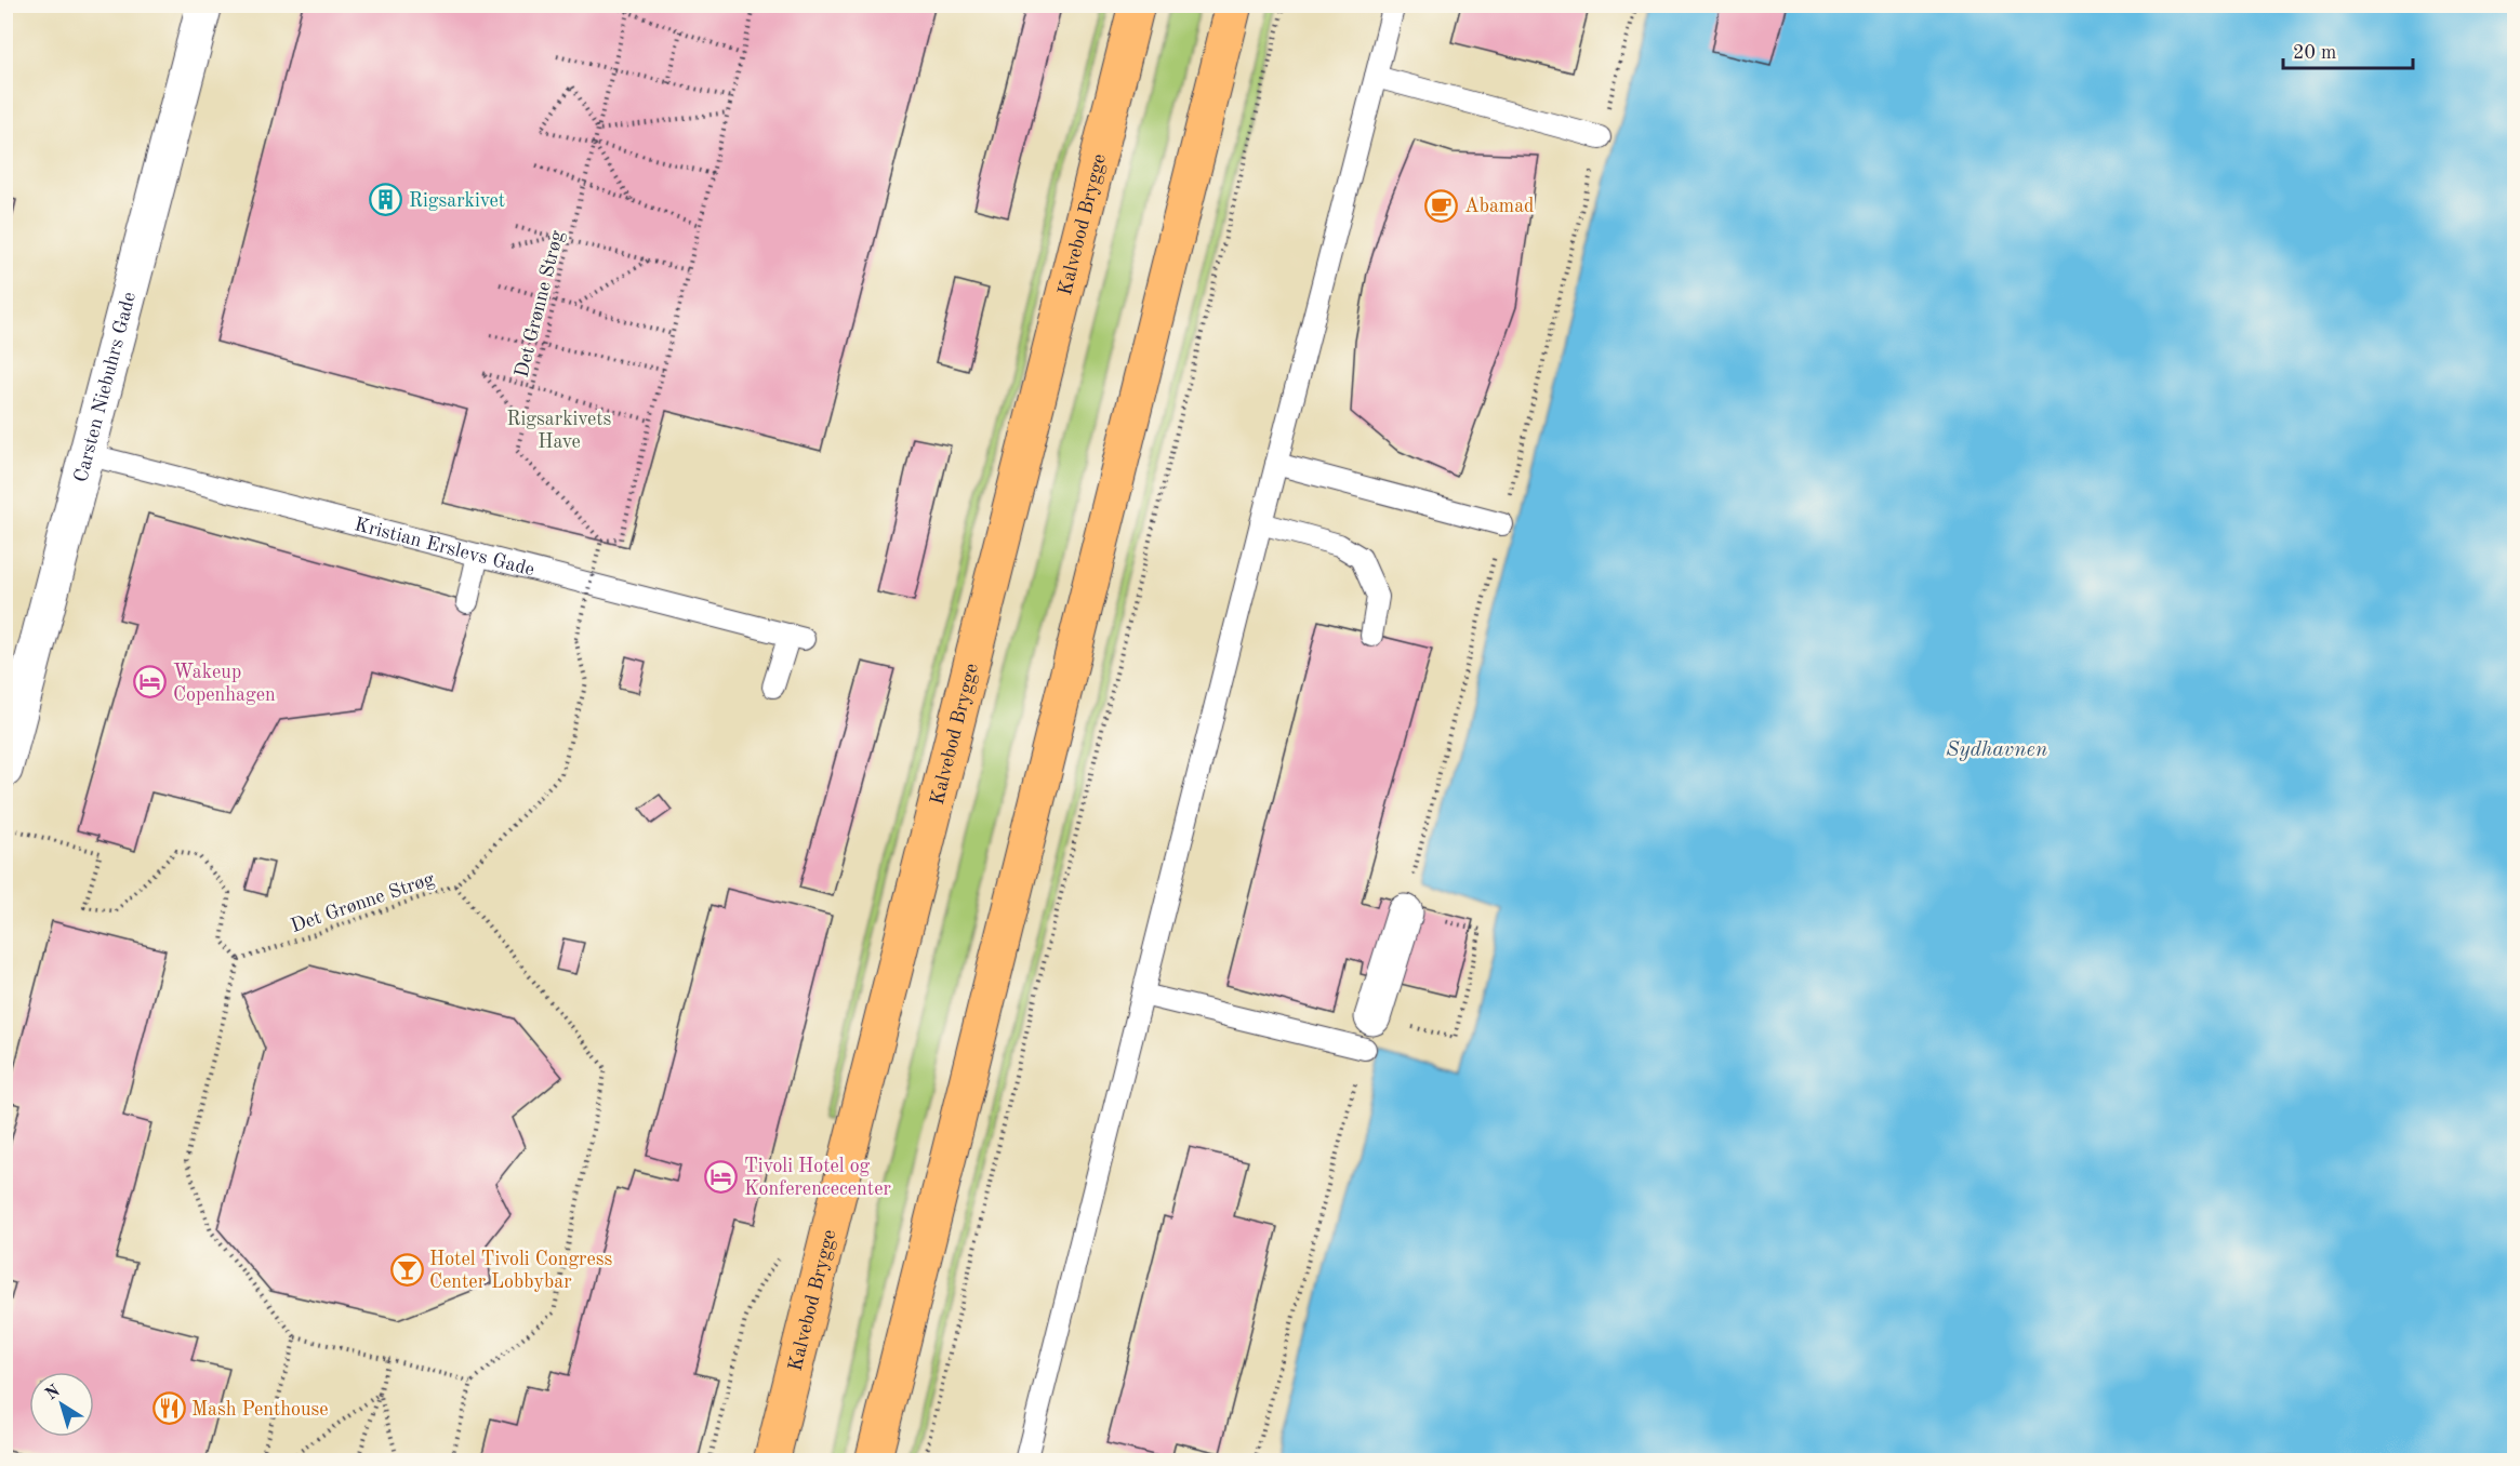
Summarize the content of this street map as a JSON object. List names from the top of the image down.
{
  "streets": {
    "main road": ["Kalvebod Brygge"],
    "street": ["Carsten Niebuhrs Gade"],
    "lane": ["Kristian Erslevs Gade"],
    "path": ["Det Grønne Strøg"]
  },
  "crossings": [
    ["Carsten Niebuhrs Gade", "Kristian Erslevs Gade"]
  ],
  "water": ["Sydhavnen"],
  "parks": ["Rigsarkivets Have"],
  "places": {
    "building": ["Rigsarkivet"],
    "cafe": ["Abamad"],
    "hotel": ["Wakeup Copenhagen", "Tivoli Hotel og Konferencecenter"],
    "bar": ["Hotel Tivoli Congress Center Lobbybar"],
    "restaurant": ["Mash Penthouse"]
  },
  "scale_bar": "20 m",
  "north": "top left"
}
